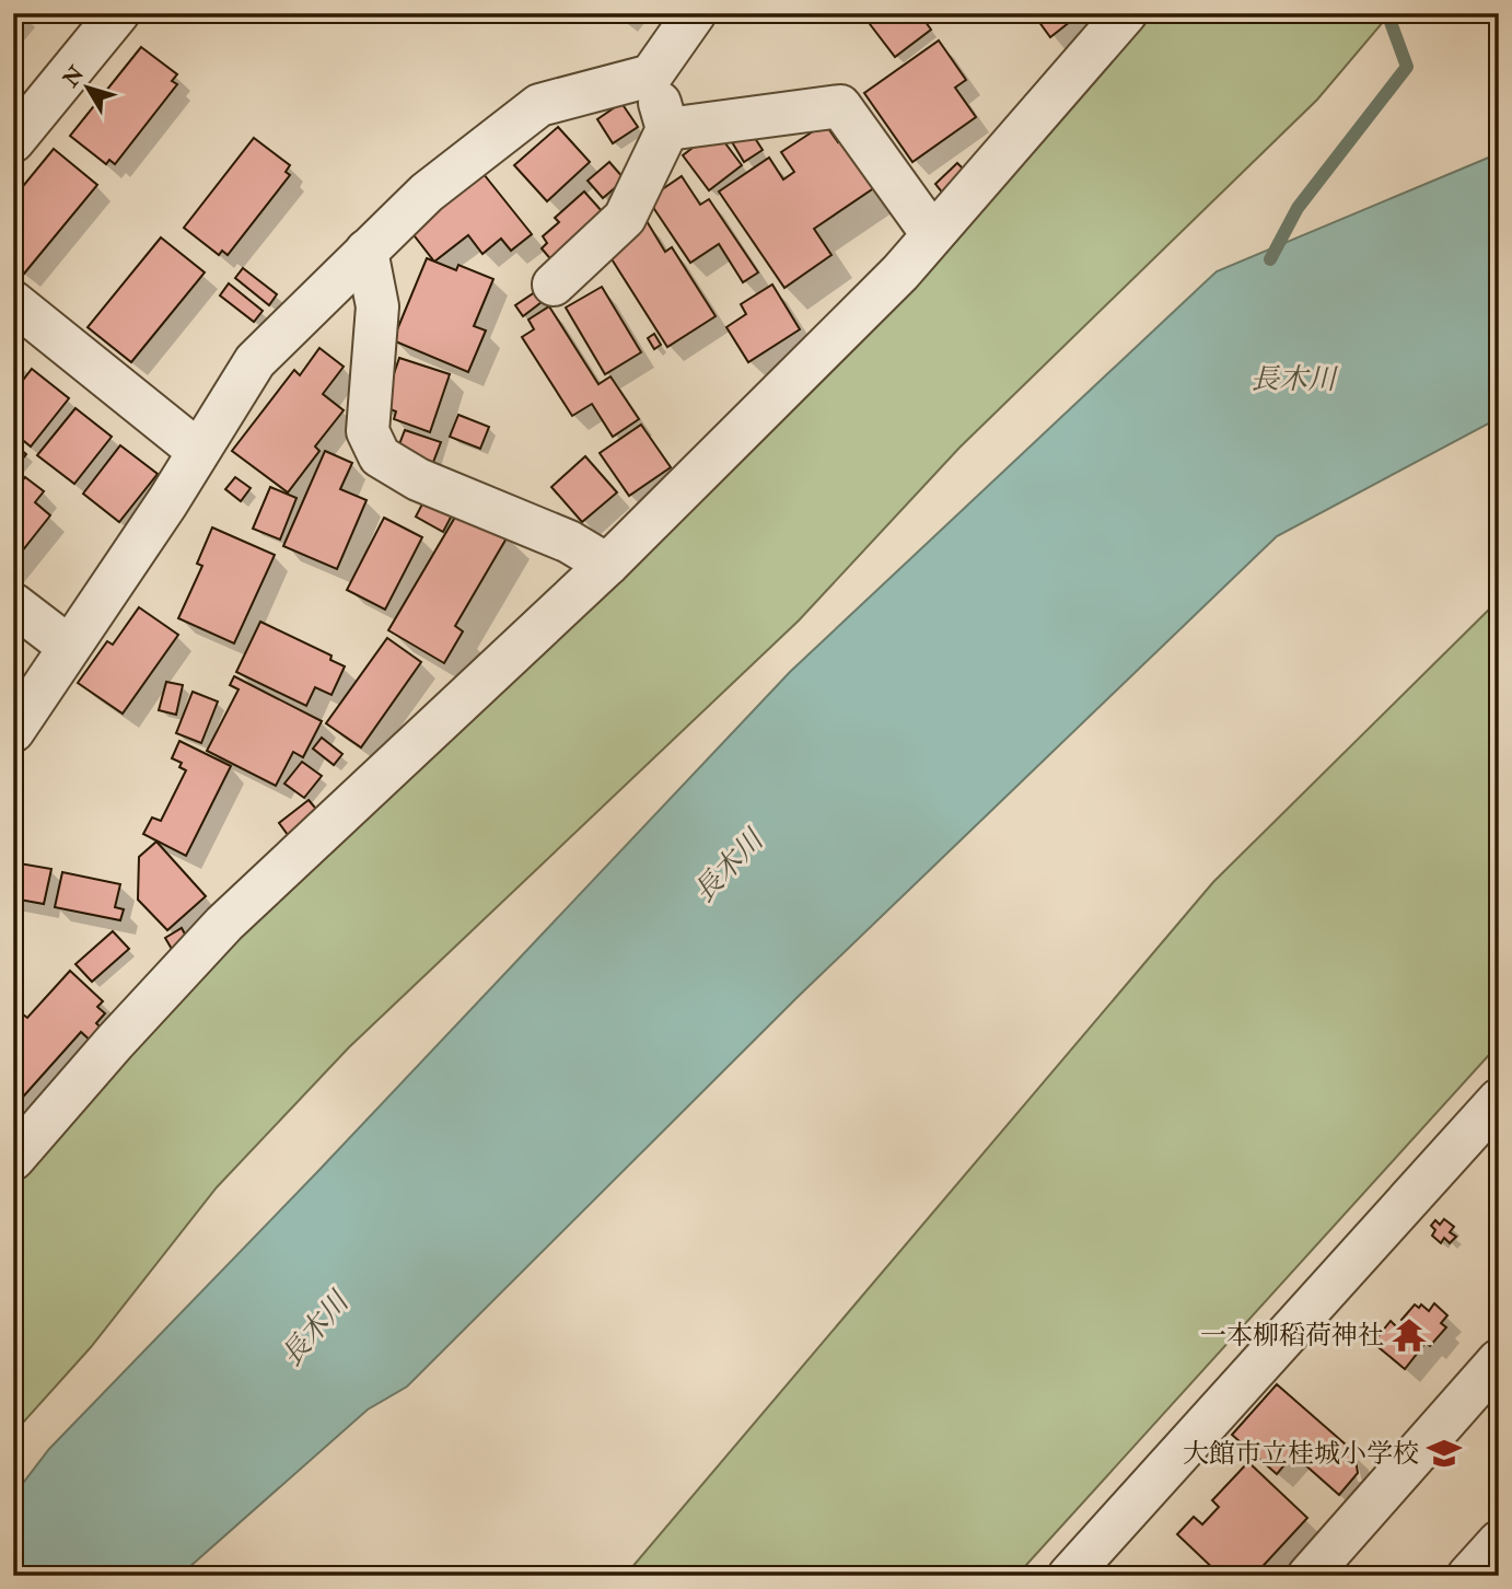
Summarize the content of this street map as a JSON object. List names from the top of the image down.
{
  "water": ["長木川"],
  "places": {
    "temple": ["一本柳稻荷神社"],
    "school or university": ["大館市立桂城小学校"]
  },
  "north": "top left"
}
